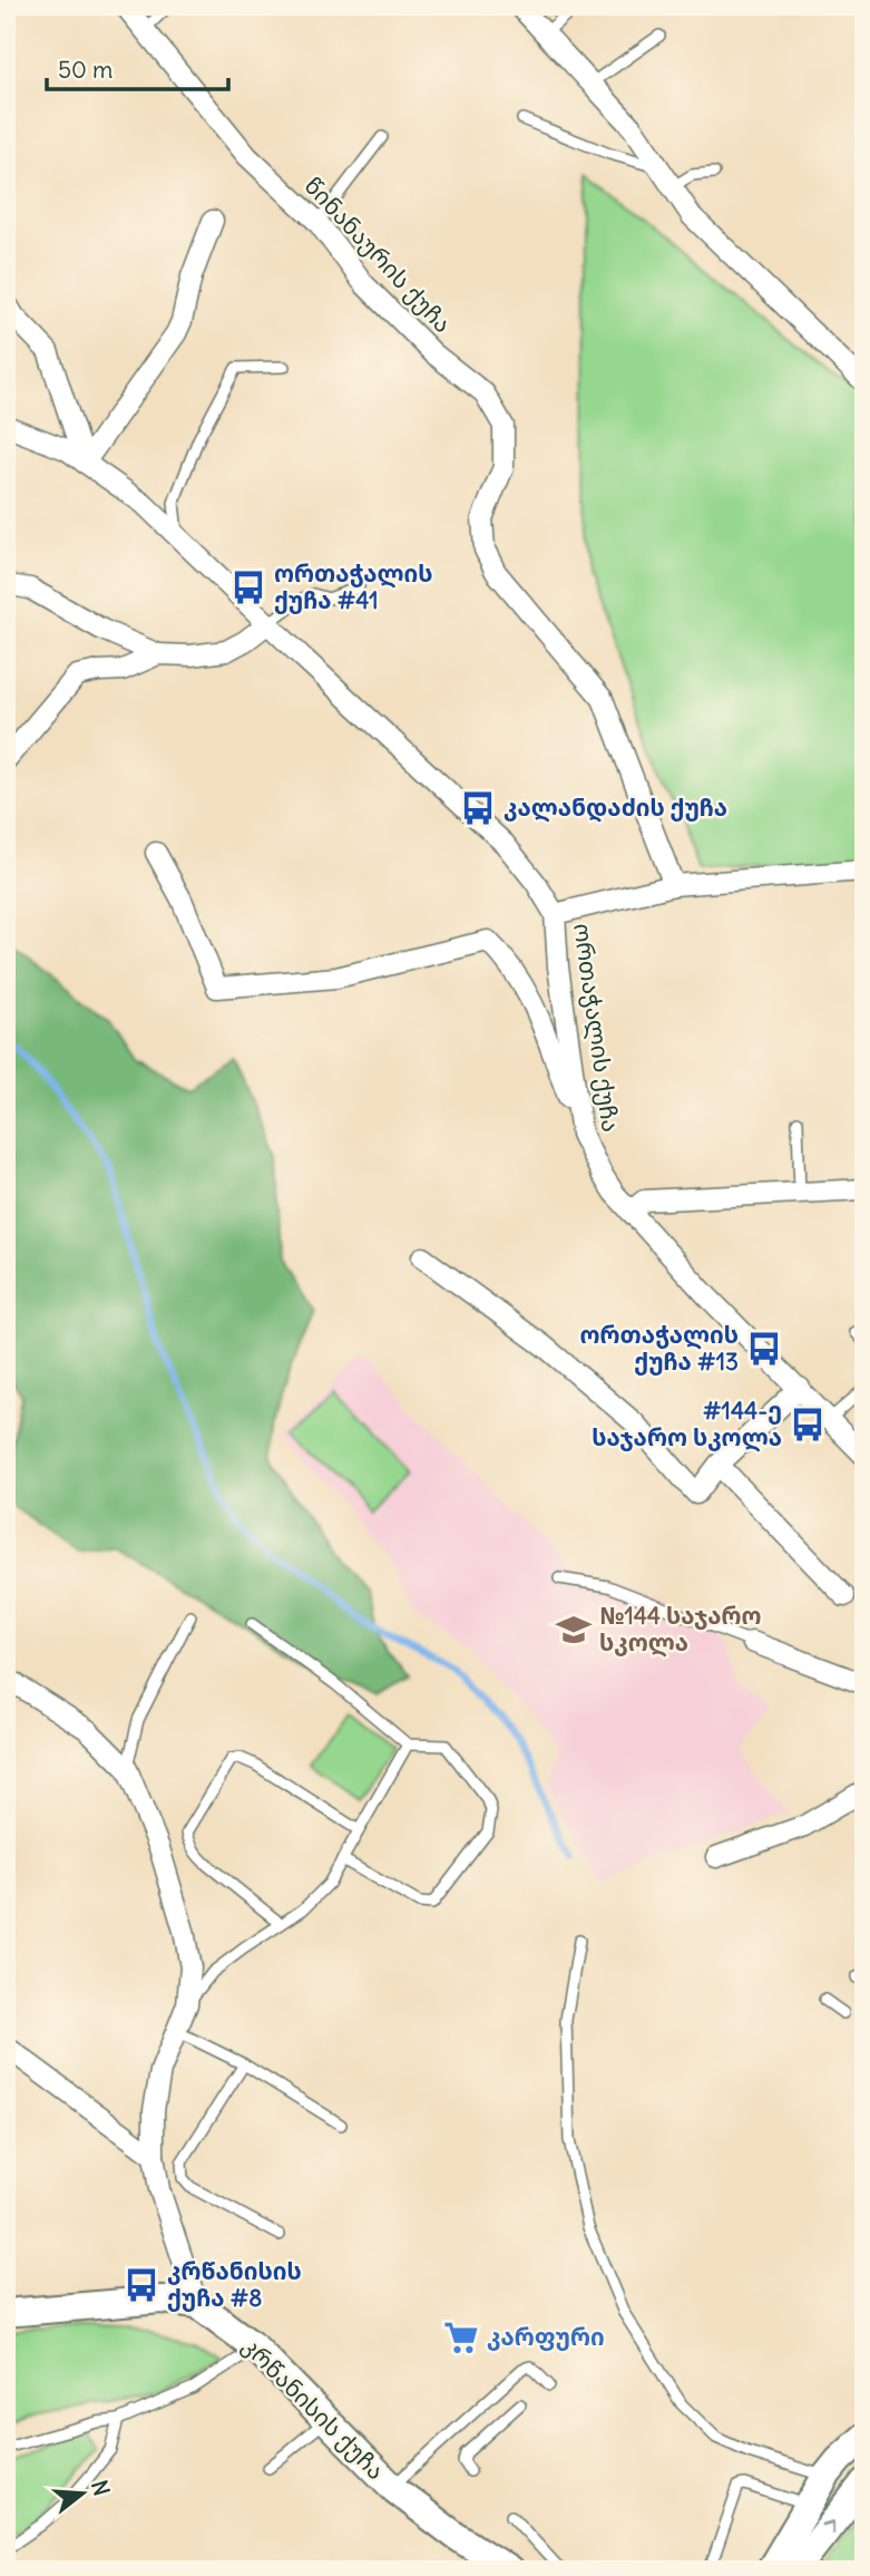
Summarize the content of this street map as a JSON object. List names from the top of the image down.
{
  "streets": {
    "street": ["წინანაურის ქუჩა", "ორთაჭალის ქუჩა", "კრწანისის ქუჩა"]
  },
  "places": {
    "bus stop": [
      "ორთაჭალის ქუჩა #41",
      "კალანდაძის ქუჩა",
      "ორთაჭალის ქუჩა #13",
      "#144-ე საჯარო სკოლა",
      "კრწანისის ქუჩა #8"
    ],
    "school or university": ["№144 საჯარო სკოლა"],
    "supermarket": ["კარფური"]
  },
  "scale_bar": "50 m",
  "north": "right"
}
